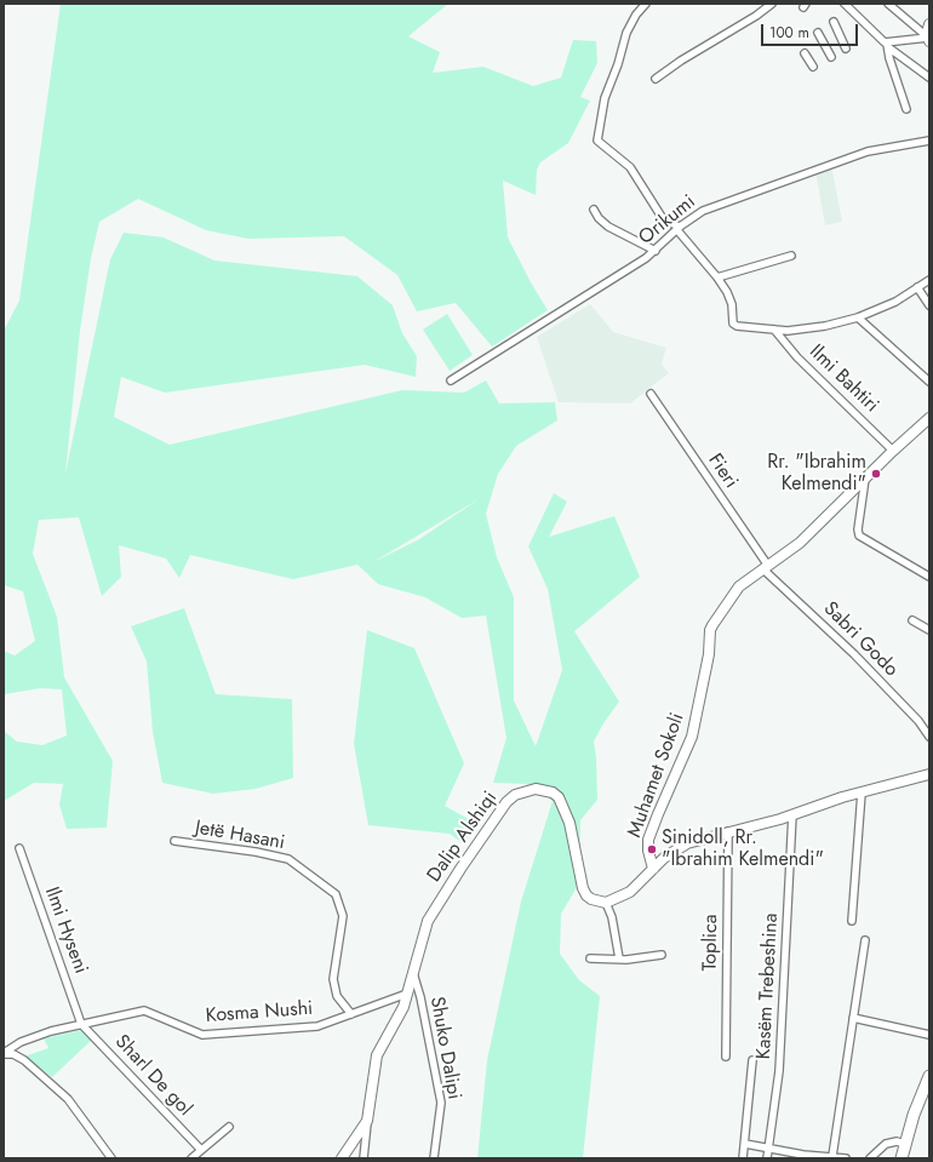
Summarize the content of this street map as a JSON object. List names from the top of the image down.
{
  "streets": {
    "street": [
      "Orikumi",
      "Ilmi Bahtiri",
      "Fieri",
      "Sabri Godo",
      "Muhamet Sokoli",
      "Jetë Hasani",
      "Dalip Alshiqi",
      "Ilmi Hyseni",
      "Toplica",
      "Kasëm Trebeshina",
      "Kosma Nushi",
      "Shuko Dalipi",
      "Sharl De gol"
    ]
  },
  "crossings": [
    ["Ilmi Bahtiri", "Muhamet Sokoli"],
    ["Fieri", "Sabri Godo"],
    ["Fieri", "Muhamet Sokoli"],
    ["Sabri Godo", "Muhamet Sokoli"],
    ["Jetë Hasani", "Kosma Nushi"],
    ["Dalip Alshiqi", "Kosma Nushi"],
    ["Dalip Alshiqi", "Shuko Dalipi"],
    ["Ilmi Hyseni", "Kosma Nushi"],
    ["Ilmi Hyseni", "Sharl De gol"],
    ["Kosma Nushi", "Sharl De gol"]
  ],
  "places": ["Rr. \"Ibrahim Kelmendi\"", "Sinidoll, Rr. \"Ibrahim Kelmendi\""],
  "scale_bar": "100 m"
}
